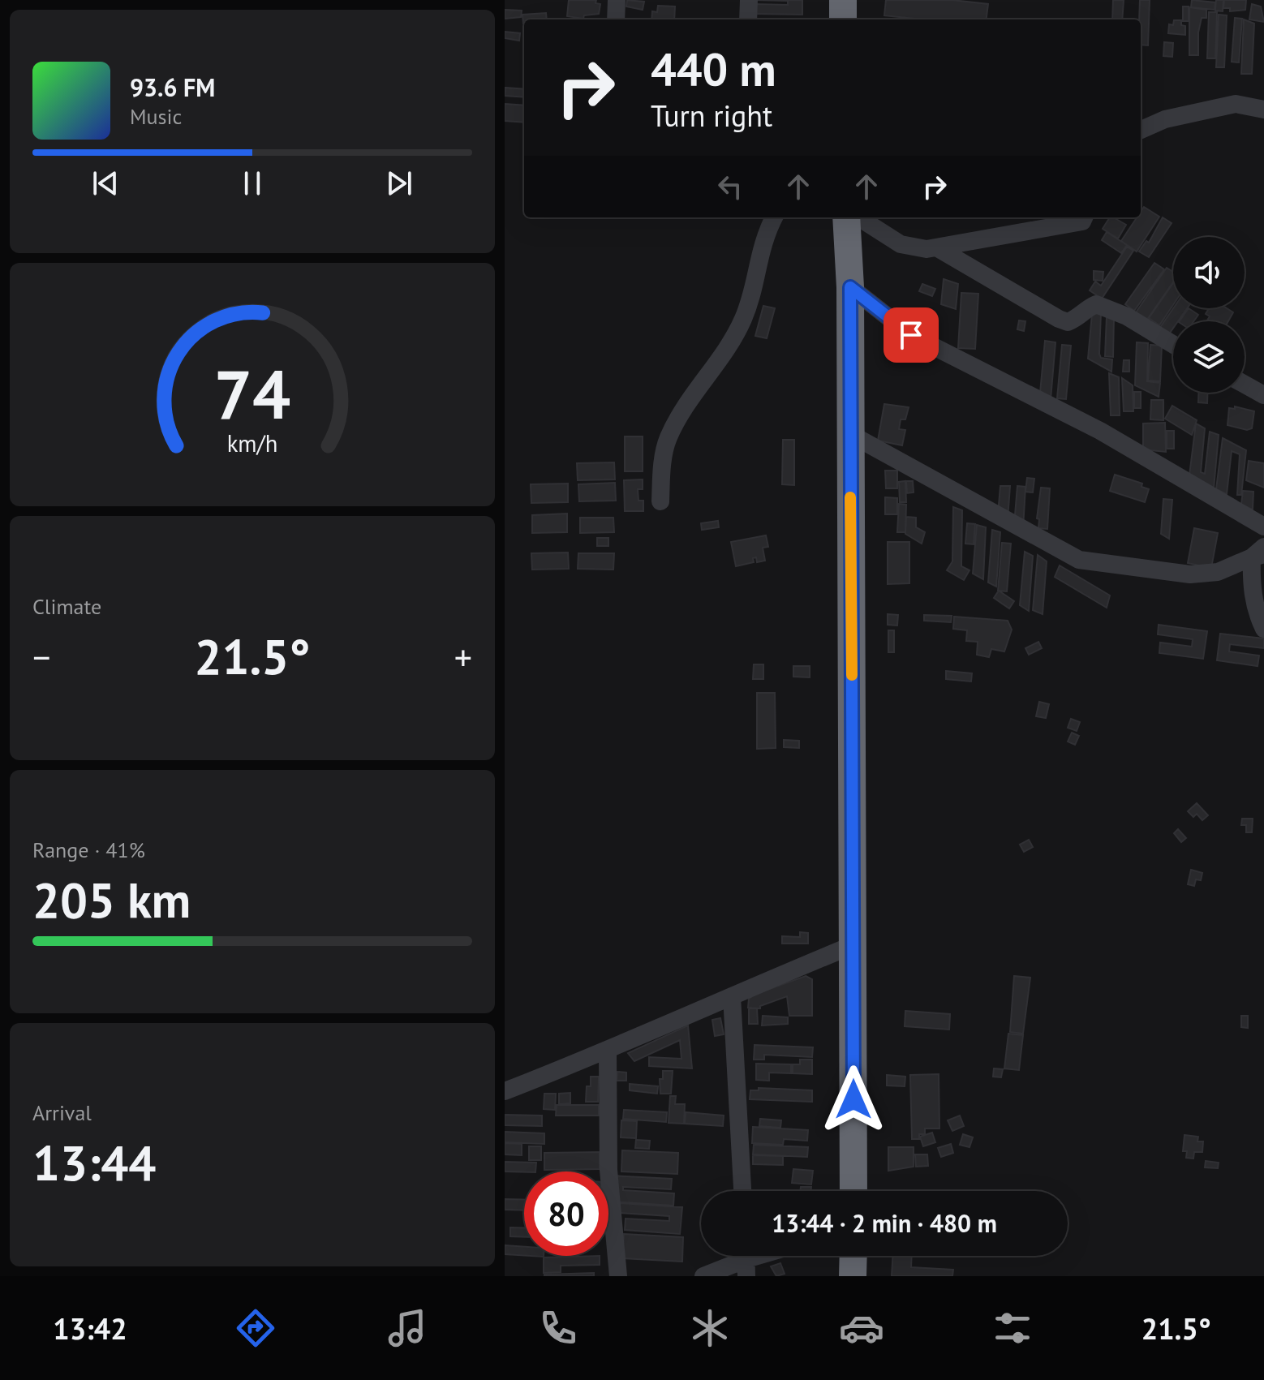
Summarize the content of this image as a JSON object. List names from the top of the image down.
{
  "page": {
    "turn": ["440 m", "Turn right"],
    "song": ["93.6 FM", "Music"],
    "tile": [
      "Climate",
      ["Range · 41%", "205 km"],
      ["Arrival", "13:44"]
    ],
    "heat": ["−", "21.5°", "+"],
    "limit": "80",
    "trip": "13:44 · 2 min · 480 m",
    "tabs": ["13:42", "21.5°"],
    "gauge": ["74", "km/h"]
  }
}
